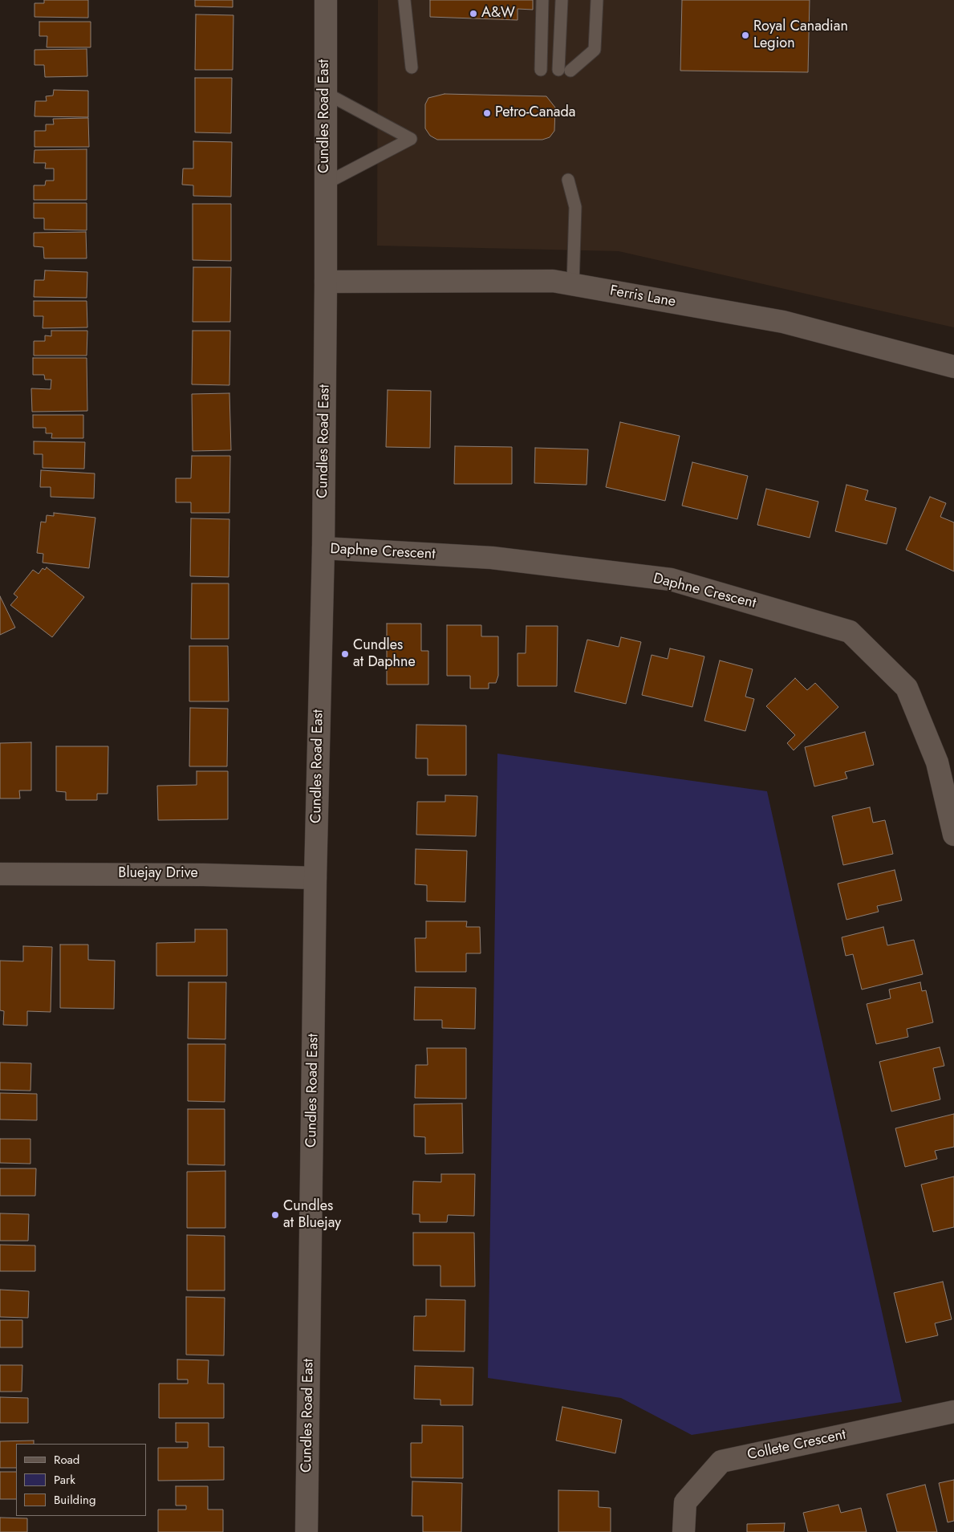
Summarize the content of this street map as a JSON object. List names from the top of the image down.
{
  "streets": {
    "street": [
      "Cundles Road East",
      "Ferris Lane",
      "Daphne Crescent",
      "Bluejay Drive",
      "Collete Crescent"
    ]
  },
  "crossings": [
    ["Cundles Road East", "Ferris Lane"],
    ["Cundles Road East", "Daphne Crescent"],
    ["Cundles Road East", "Bluejay Drive"]
  ],
  "places": [
    "A&W",
    "Royal Canadian Legion",
    "Petro-Canada",
    "Cundles at Daphne",
    "Cundles at Bluejay"
  ],
  "legend": ["Road", "Park", "Building"]
}
